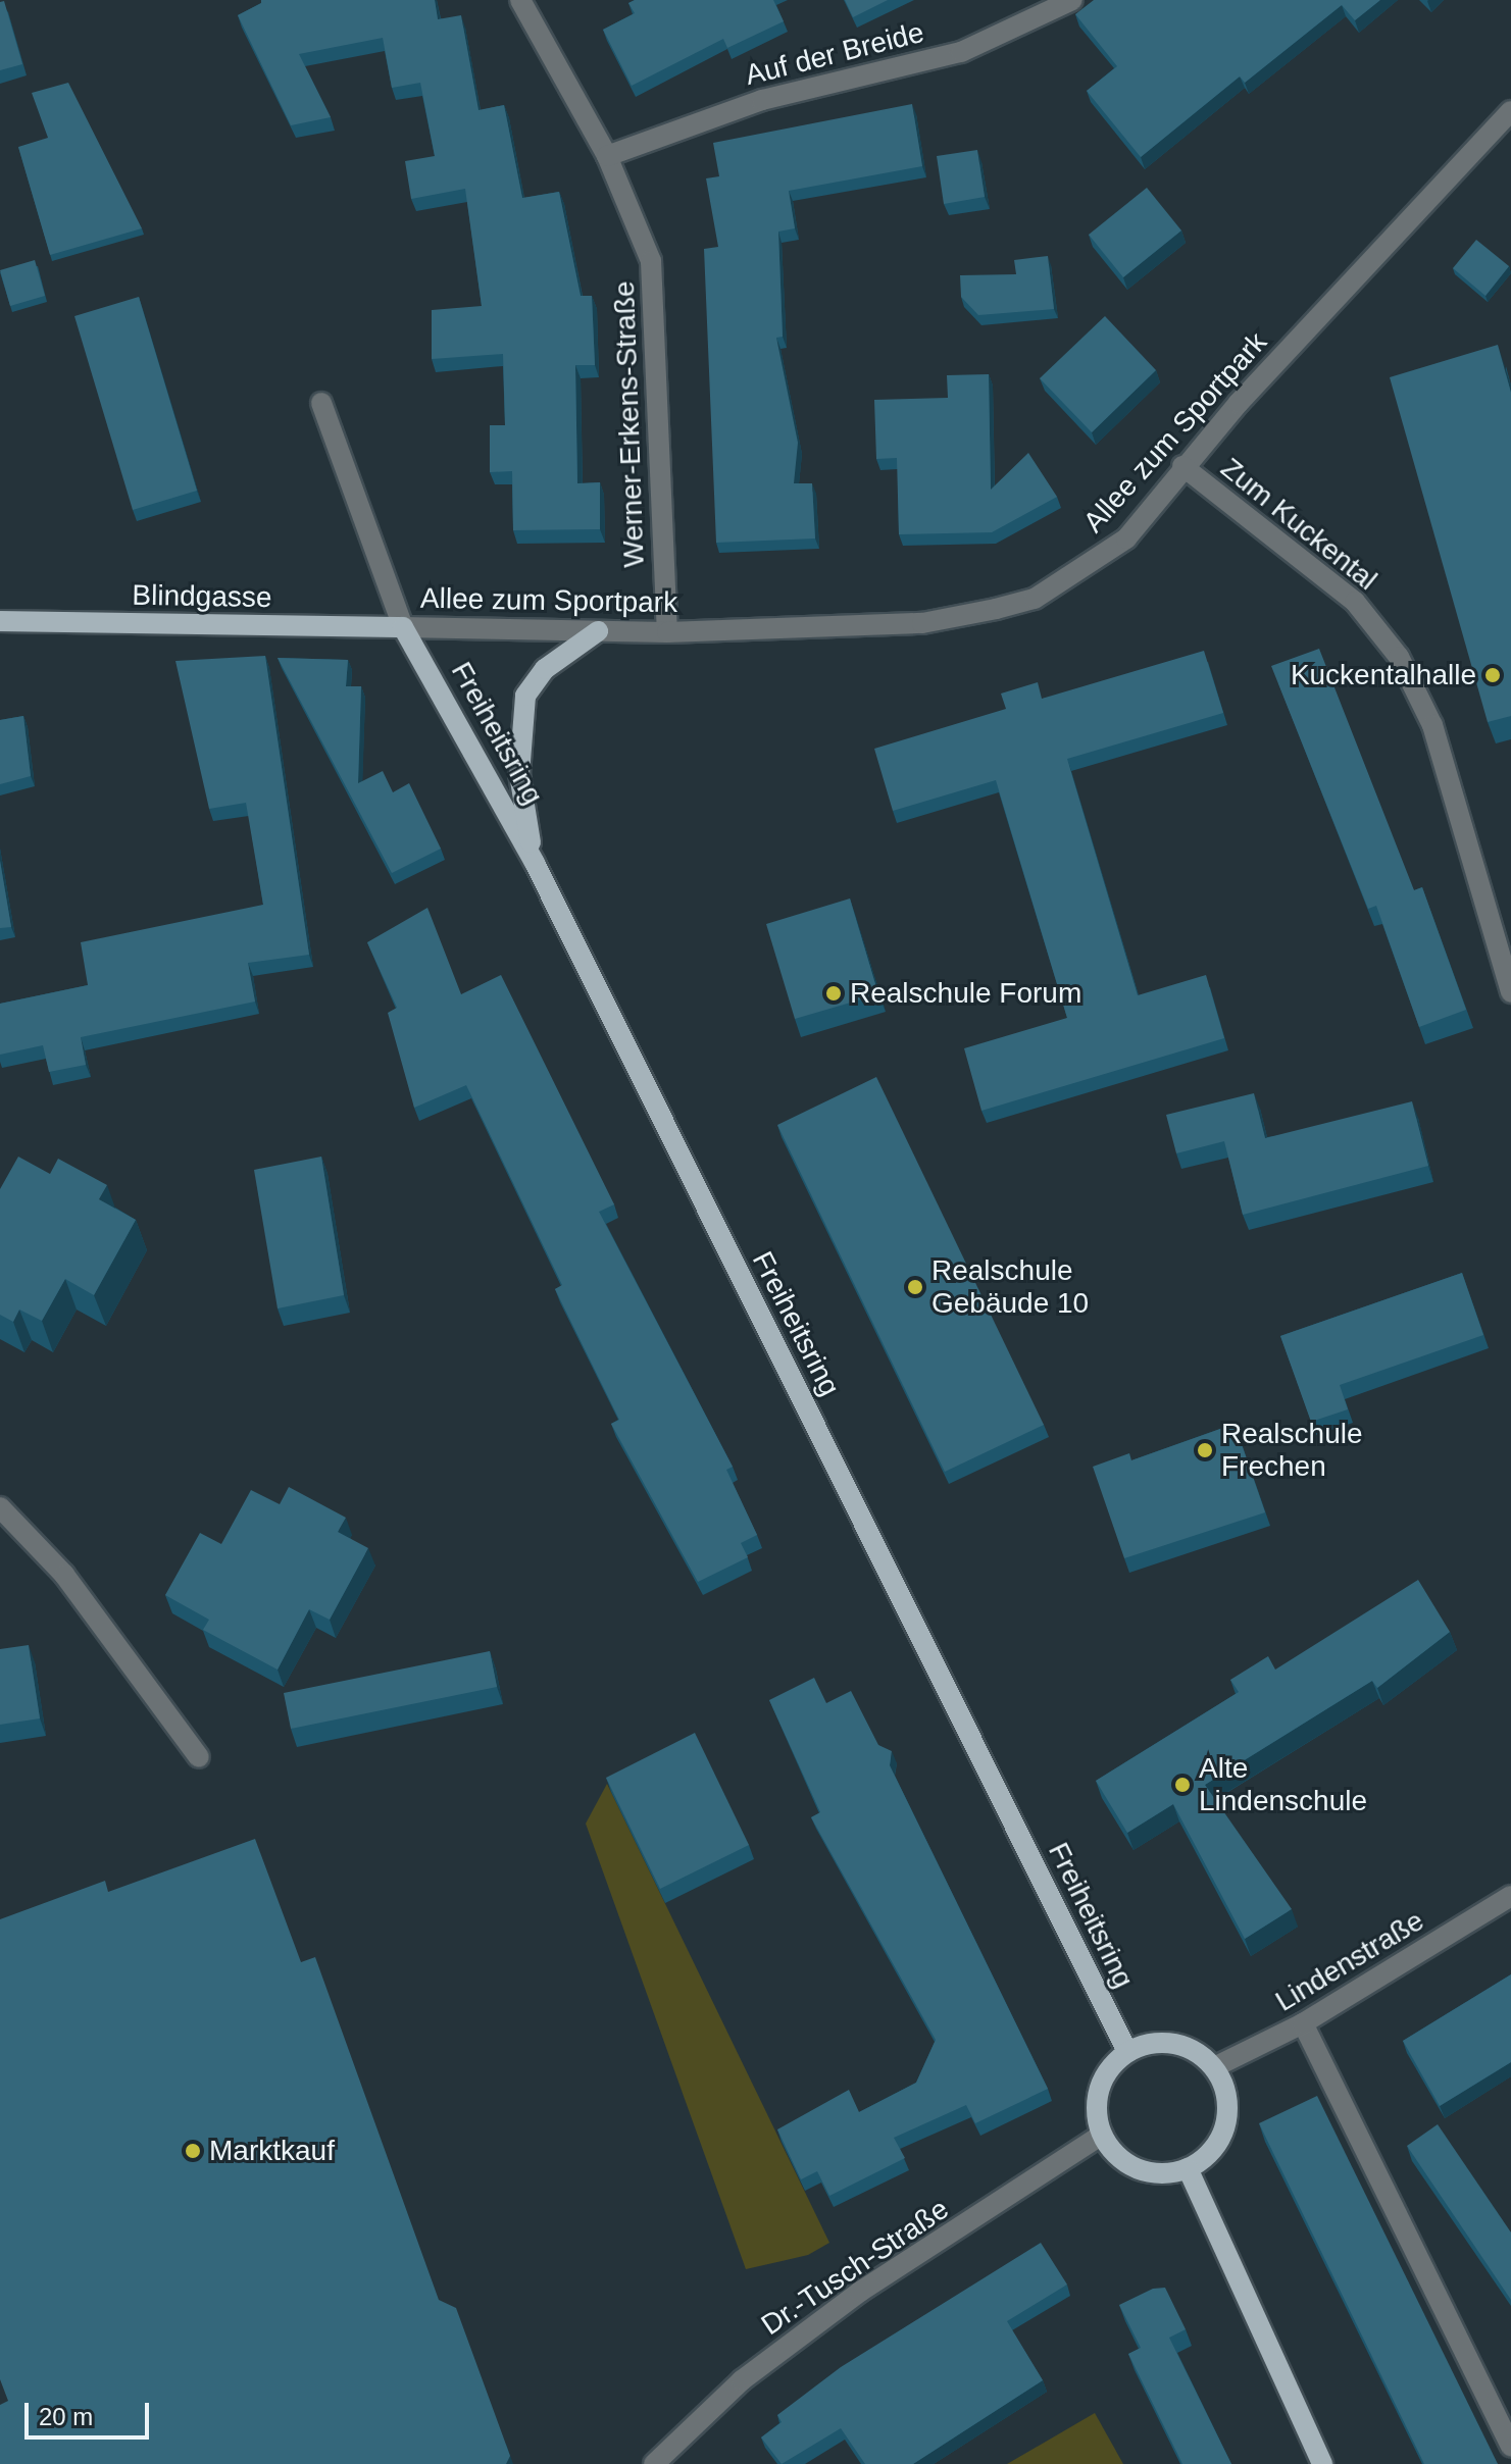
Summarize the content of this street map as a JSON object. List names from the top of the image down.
{
  "streets": {
    "main road": ["Blindgasse", "Freiheitsring"],
    "street": [
      "Auf der Breide",
      "Werner-Erkens-Straße",
      "Allee zum Sportpark",
      "Zum Kuckental",
      "Lindenstraße",
      "Dr.-Tusch-Straße"
    ]
  },
  "crossings": [
    ["Auf der Breide", "Werner-Erkens-Straße"],
    ["Werner-Erkens-Straße", "Allee zum Sportpark"],
    ["Allee zum Sportpark", "Zum Kuckental"],
    ["Allee zum Sportpark", "Blindgasse"],
    ["Allee zum Sportpark", "Freiheitsring"],
    ["Blindgasse", "Freiheitsring"],
    ["Freiheitsring", "Lindenstraße"],
    ["Freiheitsring", "Dr.-Tusch-Straße"],
    ["Lindenstraße", "Dr.-Tusch-Straße"]
  ],
  "places": [
    "Kuckentalhalle",
    "Realschule Forum",
    "Realschule Gebäude 10",
    "Realschule Frechen",
    "Alte Lindenschule",
    "Marktkauf"
  ],
  "scale_bar": "20 m"
}
